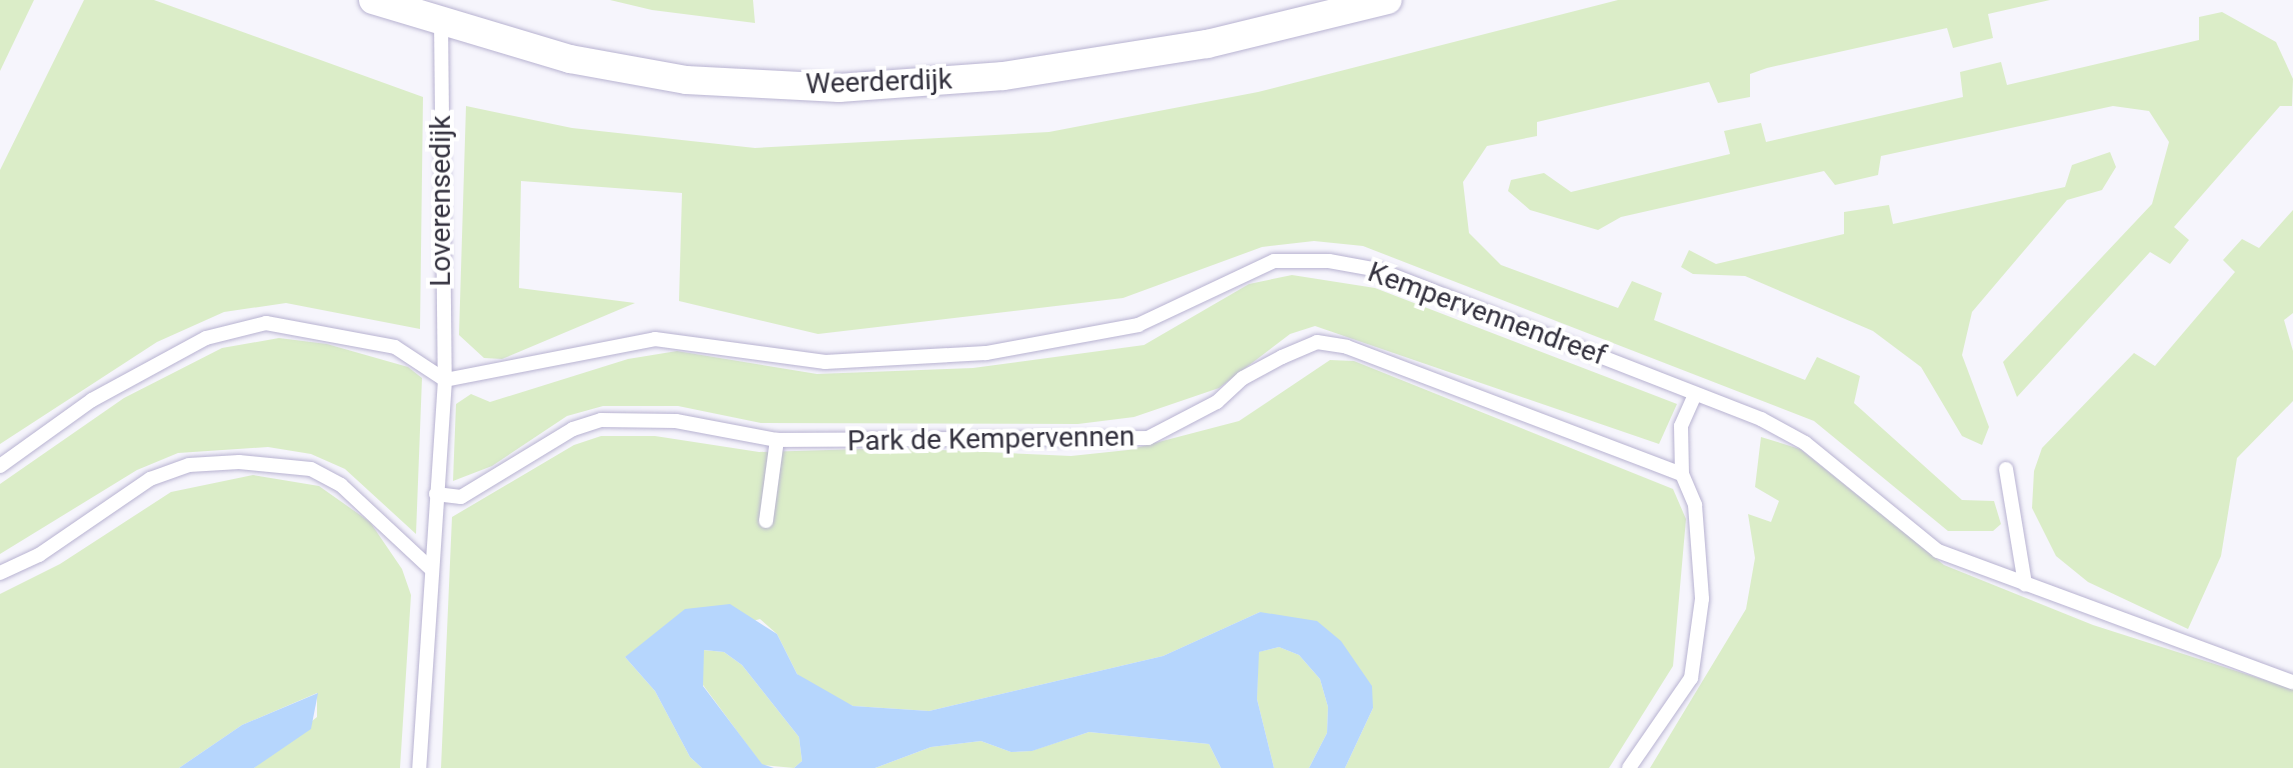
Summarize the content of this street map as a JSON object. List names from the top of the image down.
{
  "streets": {
    "street": ["Weerderdijk"],
    "lane": ["Loverensedijk", "Kempervennendreef", "Park de Kempervennen"]
  },
  "crossings": [
    ["Weerderdijk", "Loverensedijk"],
    ["Loverensedijk", "Kempervennendreef"]
  ]
}
